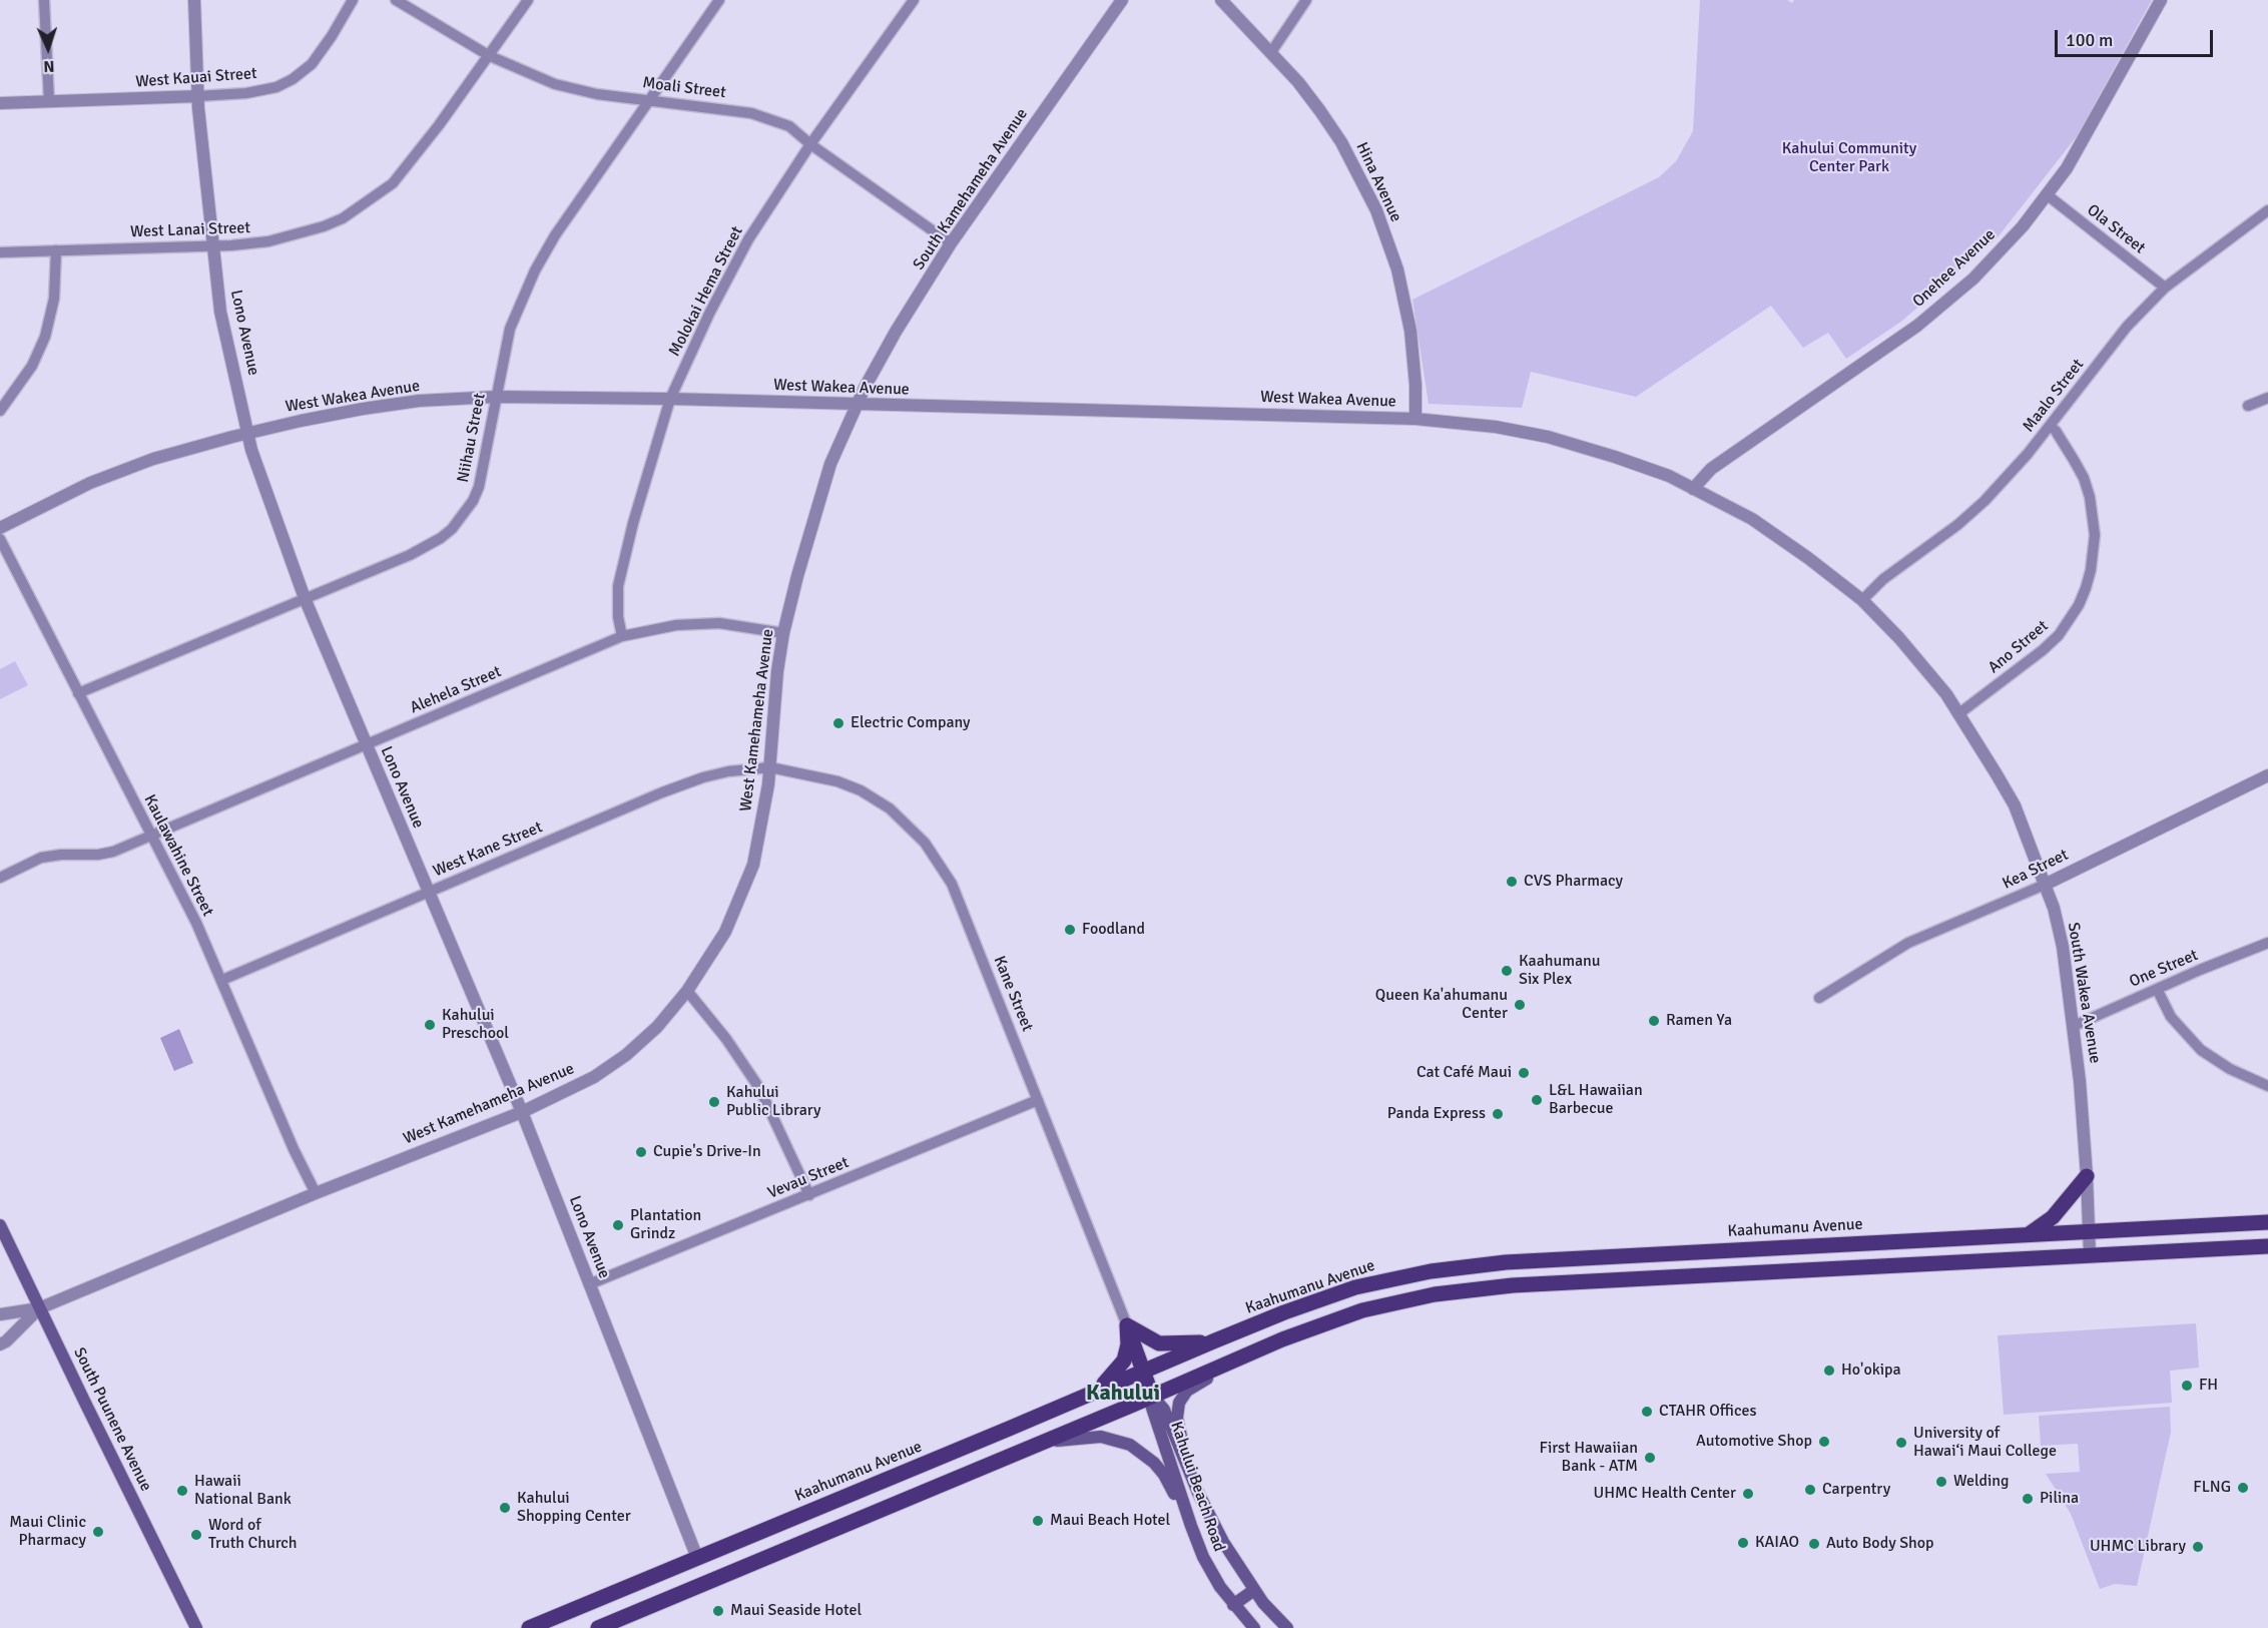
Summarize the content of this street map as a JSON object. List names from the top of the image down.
{
  "streets": {
    "main road": ["Kaahumanu Avenue", "South Puunene Avenue", "Kahului Beach Road"],
    "street": [
      "West Kauai Street",
      "Moali Street",
      "Hina Avenue",
      "South Kamehameha Avenue",
      "Ola Street",
      "West Lanai Street",
      "Onehee Avenue",
      "Molokai Hema Street",
      "Lono Avenue",
      "West Wakea Avenue",
      "Maalo Street",
      "Niihau Street",
      "Ano Street",
      "Alehela Street",
      "West Kamehameha Avenue",
      "West Kane Street",
      "Kaulawahine Street",
      "Kea Street",
      "One Street",
      "South Wakea Avenue",
      "Kane Street",
      "Vevau Street"
    ]
  },
  "crossings": [
    ["West Kauai Street", "Lono Avenue"],
    ["Moali Street", "South Kamehameha Avenue"],
    ["Moali Street", "West Lanai Street"],
    ["Moali Street", "Molokai Hema Street"],
    ["Moali Street", "Niihau Street"],
    ["Hina Avenue", "West Wakea Avenue"],
    ["South Kamehameha Avenue", "West Wakea Avenue"],
    ["South Kamehameha Avenue", "West Kamehameha Avenue"],
    ["Ola Street", "Onehee Avenue"],
    ["Ola Street", "Maalo Street"],
    ["West Lanai Street", "Lono Avenue"],
    ["Onehee Avenue", "West Wakea Avenue"],
    ["Onehee Avenue", "South Wakea Avenue"],
    ["Molokai Hema Street", "West Wakea Avenue"],
    ["Molokai Hema Street", "Alehela Street"],
    ["Lono Avenue", "West Wakea Avenue"],
    ["Lono Avenue", "Niihau Street"],
    ["Lono Avenue", "Alehela Street"],
    ["Lono Avenue", "West Kamehameha Avenue"],
    ["Lono Avenue", "West Kane Street"],
    ["Lono Avenue", "Vevau Street"],
    ["Lono Avenue", "Kaahumanu Avenue"],
    ["West Wakea Avenue", "Niihau Street"],
    ["West Wakea Avenue", "West Kamehameha Avenue"],
    ["West Wakea Avenue", "South Wakea Avenue"],
    ["Maalo Street", "Ano Street"],
    ["Maalo Street", "South Wakea Avenue"],
    ["Niihau Street", "Kaulawahine Street"],
    ["Ano Street", "South Wakea Avenue"],
    ["Alehela Street", "West Kamehameha Avenue"],
    ["Alehela Street", "Kaulawahine Street"],
    ["West Kamehameha Avenue", "West Kane Street"],
    ["West Kamehameha Avenue", "Kaulawahine Street"],
    ["West Kamehameha Avenue", "Kane Street"],
    ["West Kamehameha Avenue", "South Puunene Avenue"],
    ["West Kane Street", "Kaulawahine Street"],
    ["West Kane Street", "Kane Street"],
    ["Kea Street", "South Wakea Avenue"],
    ["One Street", "South Wakea Avenue"],
    ["South Wakea Avenue", "Kaahumanu Avenue"],
    ["Kane Street", "Vevau Street"]
  ],
  "districts": ["Kahului"],
  "parks": ["Kahului Community Center Park"],
  "places": [
    "Electric Company",
    "CVS Pharmacy",
    "Foodland",
    "Kaahumanu Six Plex",
    "Queen Ka'ahumanu Center",
    "Ramen Ya",
    "Kahului Preschool",
    "Cat Café Maui",
    "L&L Hawaiian Barbecue",
    "Kahului Public Library",
    "Panda Express",
    "Cupie's Drive-In",
    "Plantation Grindz",
    "Ho'okipa",
    "FH",
    "CTAHR Offices",
    "Automotive Shop",
    "University of Hawai‘i Maui College",
    "First Hawaiian Bank - ATM",
    "Welding",
    "FLNG",
    "Carpentry",
    "Hawaii National Bank",
    "UHMC Health Center",
    "Pilina",
    "Kahului Shopping Center",
    "Maui Beach Hotel",
    "Maui Clinic Pharmacy",
    "Word of Truth Church",
    "KAIAO",
    "Auto Body Shop",
    "UHMC Library",
    "Maui Seaside Hotel"
  ],
  "scale_bar": "100 m",
  "north": "bottom"
}
